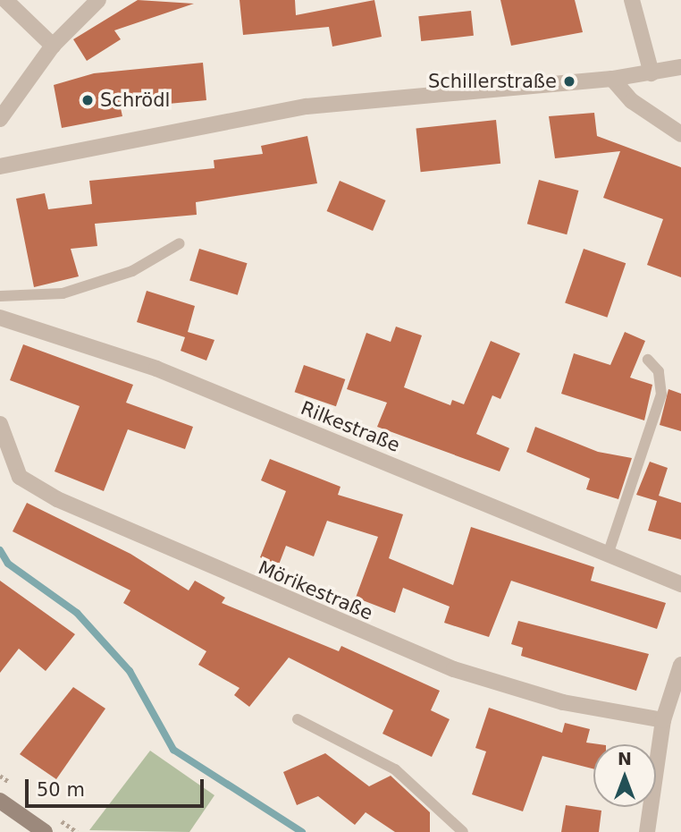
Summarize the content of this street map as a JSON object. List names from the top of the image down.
{
  "streets": {
    "street": ["Rilkestraße", "Mörikestraße"]
  },
  "places": ["Schillerstraße", "Schrödl"],
  "scale_bar": "50 m",
  "north": "top"
}
